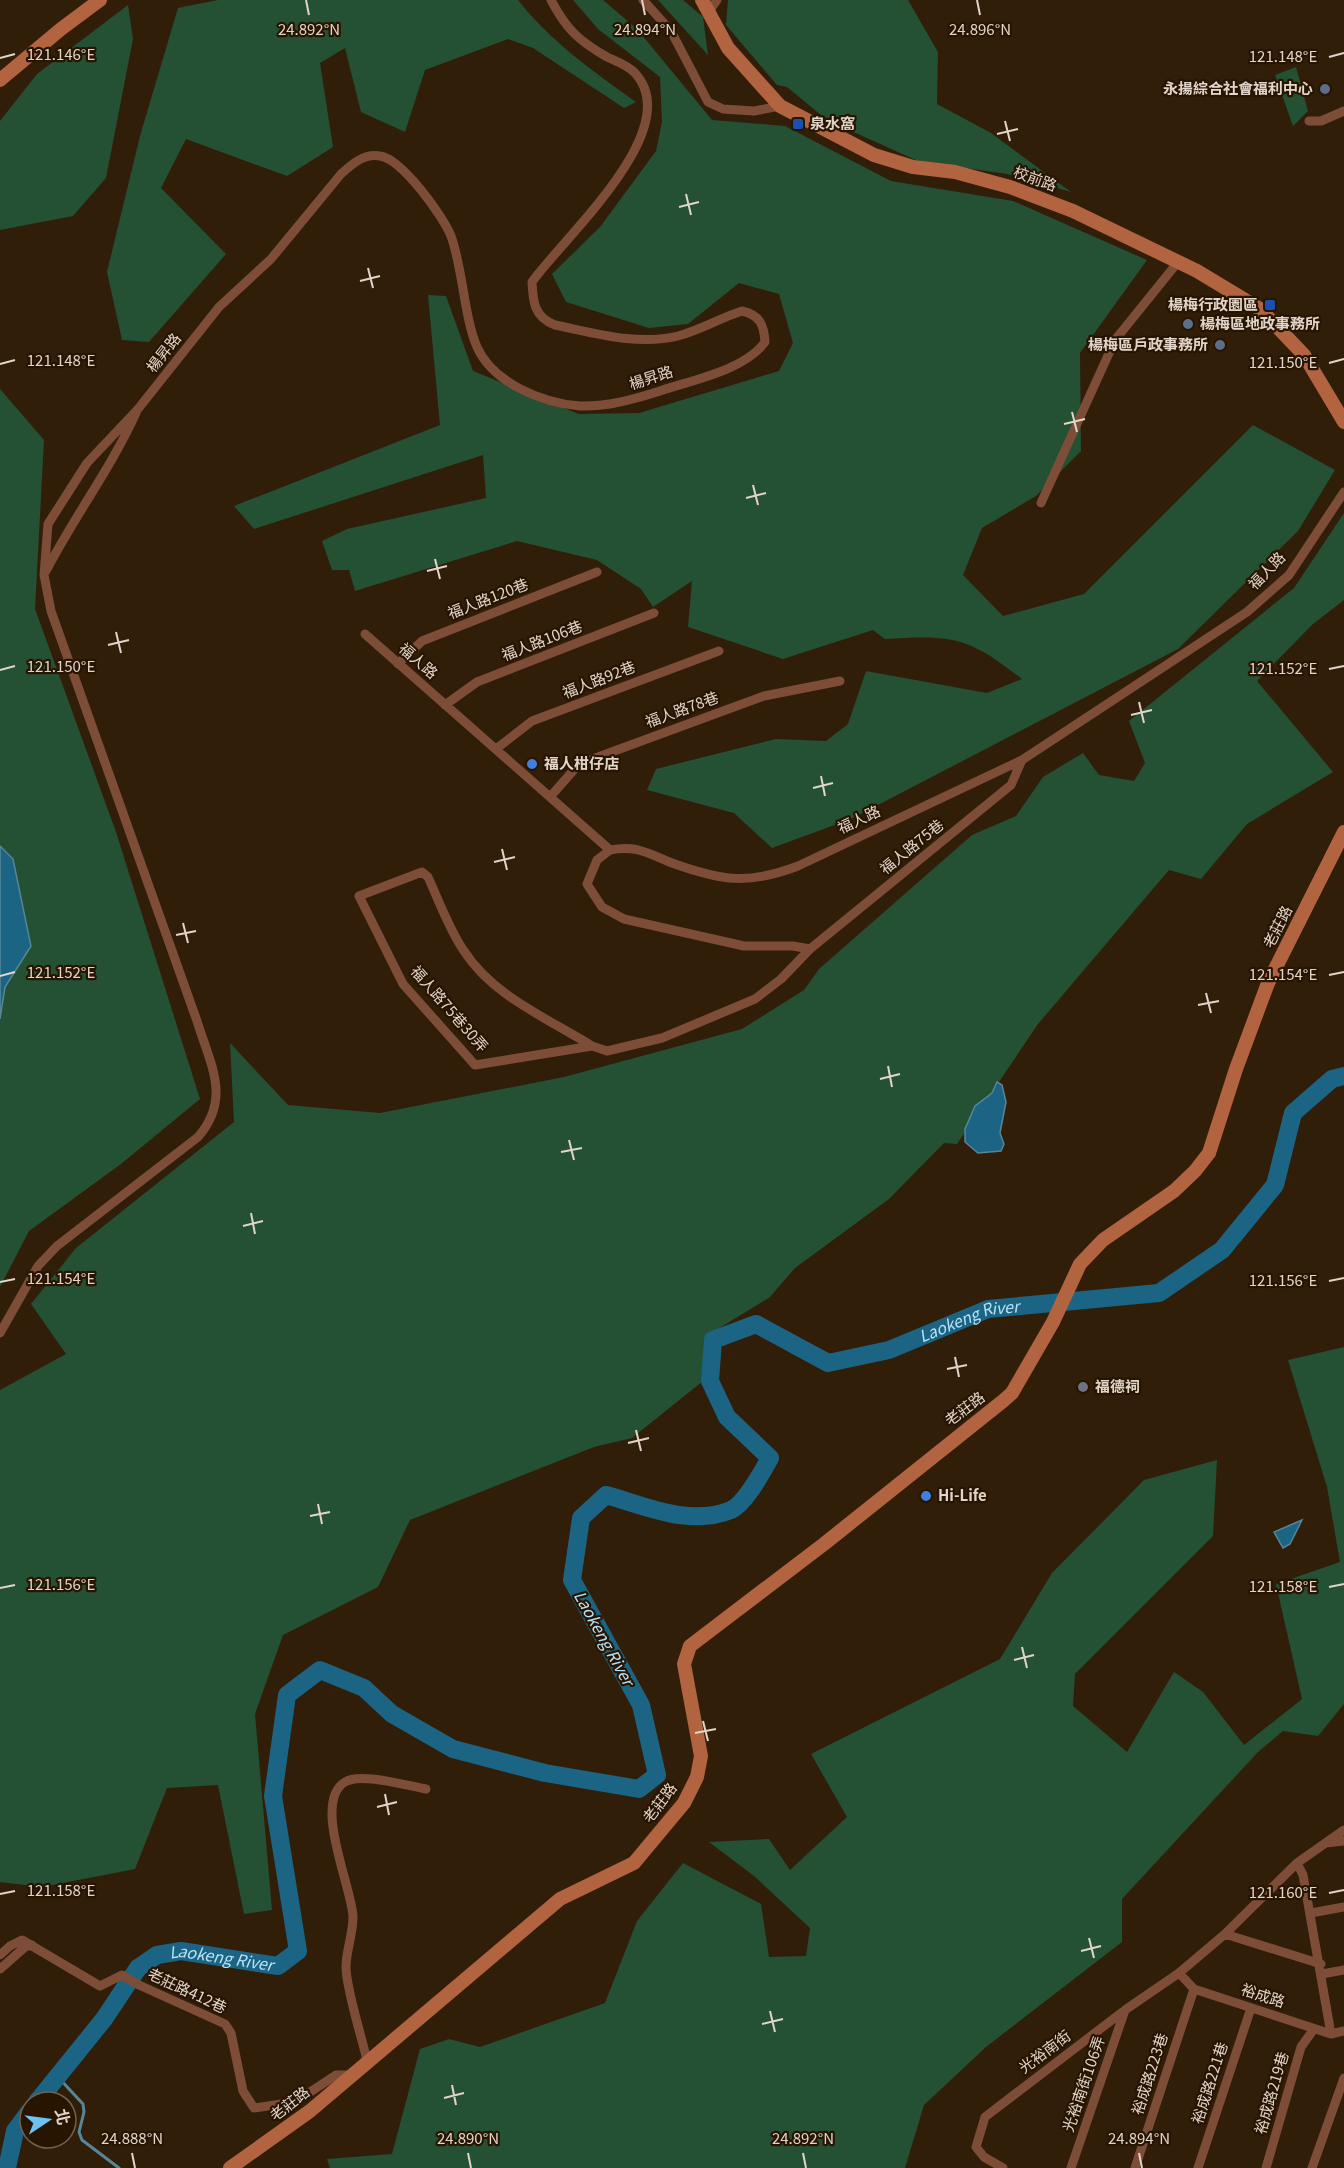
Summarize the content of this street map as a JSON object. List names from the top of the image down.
{
  "streets": {
    "street": [
      "校前路",
      "楊昇路",
      "福人路",
      "福人路120巷",
      "福人路106巷",
      "福人路92巷",
      "福人路78巷",
      "福人路75巷",
      "老莊路",
      "福人路75巷30弄",
      "老莊路412巷",
      "裕成路",
      "光裕南街",
      "裕成路223巷",
      "裕成路221巷",
      "光裕南街106弄",
      "裕成路219巷"
    ]
  },
  "crossings": [
    ["福人路", "福人路120巷"],
    ["福人路", "福人路106巷"],
    ["福人路", "福人路92巷"],
    ["福人路", "福人路78巷"],
    ["福人路", "福人路75巷"],
    ["福人路75巷", "福人路75巷30弄"],
    ["老莊路", "老莊路412巷"],
    ["裕成路", "光裕南街"],
    ["裕成路", "裕成路223巷"],
    ["裕成路", "裕成路221巷"],
    ["裕成路", "裕成路219巷"],
    ["光裕南街", "光裕南街106弄"]
  ],
  "water": ["Laokeng River"],
  "places": {
    "other": [
      "永揚綜合社會福利中心",
      "楊梅區地政事務所",
      "楊梅區戶政事務所",
      "福人柑仔店",
      "福德祠",
      "Hi-Life"
    ],
    "transit": ["泉水窩", "楊梅行政園區"]
  },
  "north": "right",
  "coordinates": [
    "24.892°N",
    "24.894°N",
    "24.896°N",
    "121.146°E",
    "121.148°E",
    "121.150°E",
    "121.152°E",
    "121.154°E",
    "121.156°E",
    "121.158°E",
    "121.160°E",
    "24.888°N",
    "24.890°N"
  ]
}
